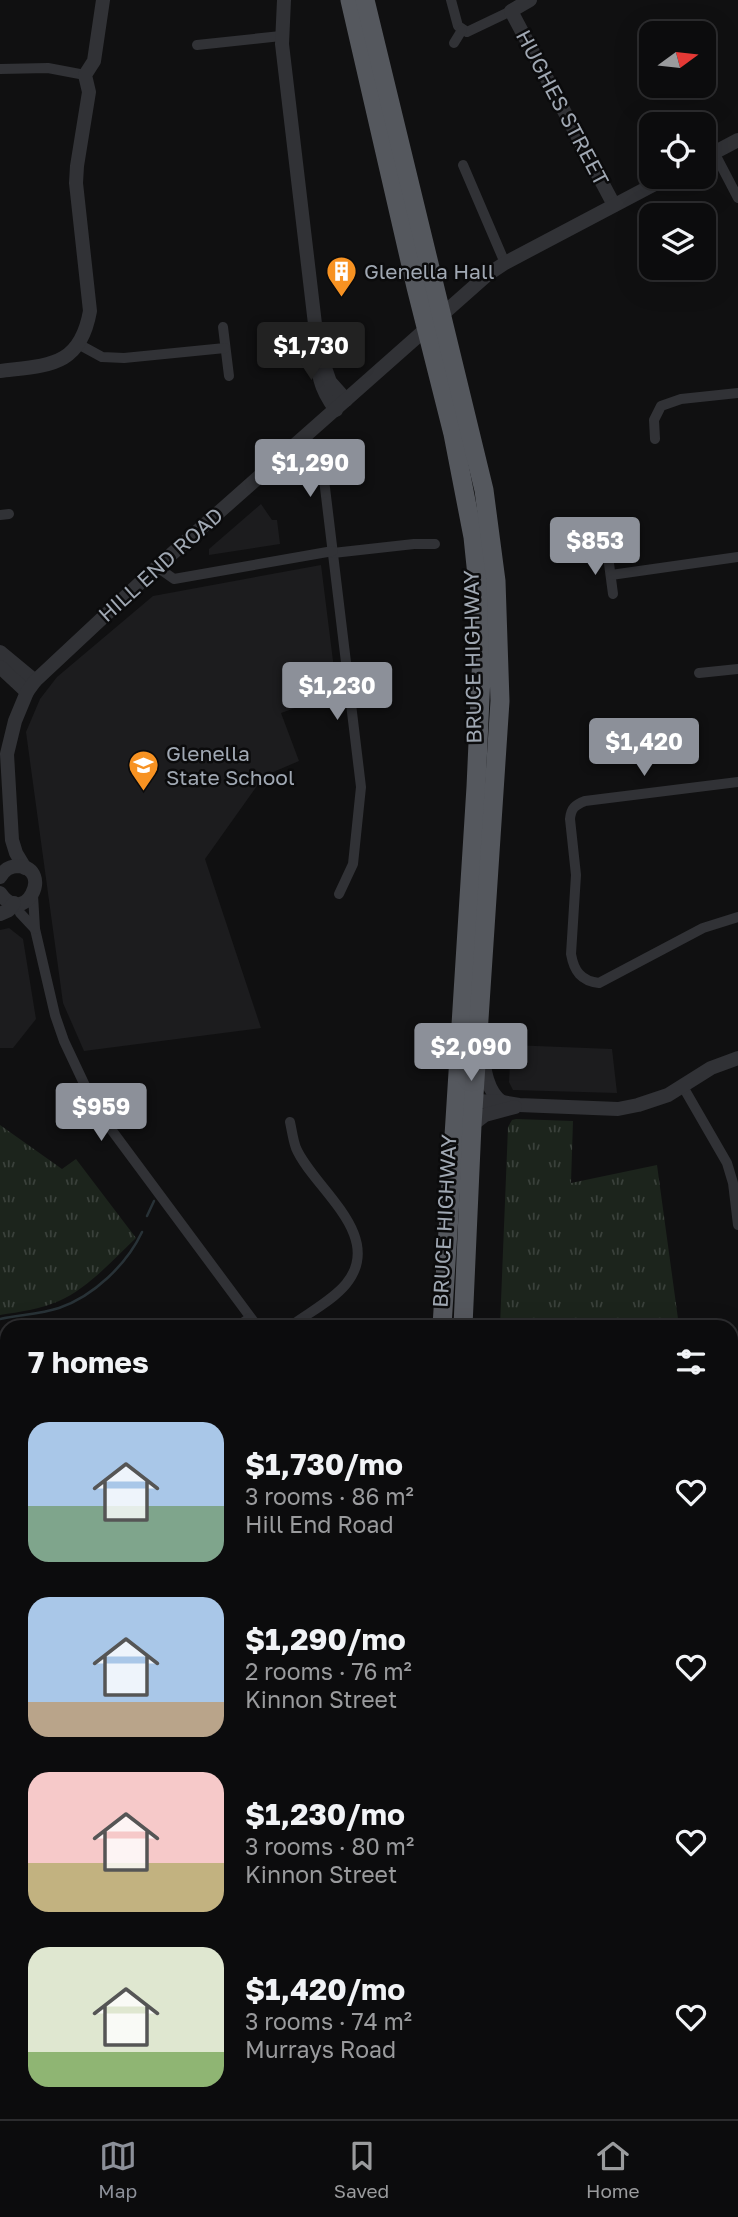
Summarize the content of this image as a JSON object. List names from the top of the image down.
{
  "streets": {
    "highway": ["BRUCE HIGHWAY"],
    "street": ["HUGHES STREET", "HILL END ROAD"]
  },
  "crossings": [
    ["HUGHES STREET", "HILL END ROAD"]
  ],
  "places": {
    "building": ["Glenella Hall"],
    "school or university": ["Glenella State School"]
  },
  "north": "right",
  "page": {
    "price": [
      "$1,730",
      "$1,290",
      "$853",
      "$1,230",
      "$1,420",
      "$2,090",
      "$959"
    ],
    "heading": "7 homes",
    "list": [
      {
        "name": "$1,730/mo",
        "note": "3 rooms · 86 m² · Hill End Road"
      },
      {
        "name": "$1,290/mo",
        "note": "2 rooms · 76 m² · Kinnon Street"
      },
      {
        "name": "$1,230/mo",
        "note": "3 rooms · 80 m² · Kinnon Street"
      },
      {
        "name": "$1,420/mo",
        "note": "3 rooms · 74 m² · Murrays Road"
      }
    ],
    "tabs": ["Map", "Saved", "Home"]
  }
}
